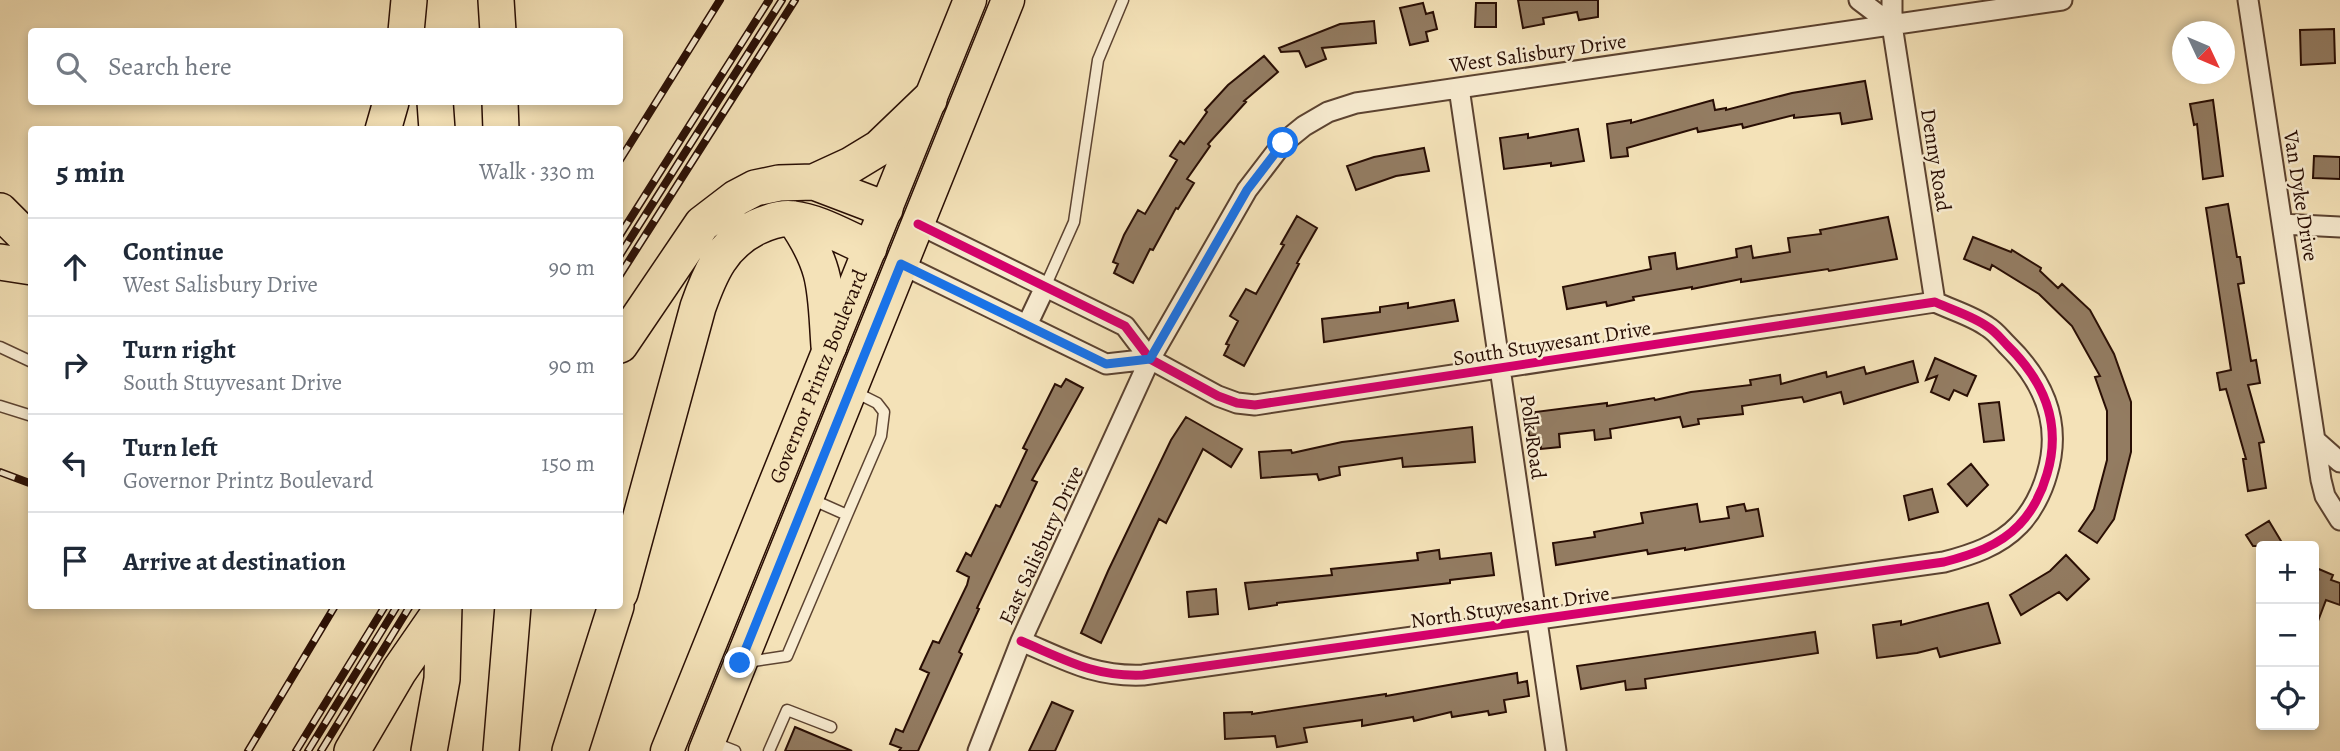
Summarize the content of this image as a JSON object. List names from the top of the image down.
{
  "streets": {
    "main road": ["South Stuyvesant Drive", "Governor Printz Boulevard"],
    "street": [
      "West Salisbury Drive",
      "Denny Road",
      "Van Dyke Drive",
      "Polk Road",
      "East Salisbury Drive",
      "North Stuyvesant Drive"
    ]
  },
  "crossings": [
    ["West Salisbury Drive", "Denny Road"],
    ["West Salisbury Drive", "South Stuyvesant Drive"],
    ["West Salisbury Drive", "Polk Road"],
    ["West Salisbury Drive", "East Salisbury Drive"],
    ["Denny Road", "South Stuyvesant Drive"],
    ["Denny Road", "North Stuyvesant Drive"],
    ["South Stuyvesant Drive", "Governor Printz Boulevard"],
    ["South Stuyvesant Drive", "Polk Road"],
    ["South Stuyvesant Drive", "East Salisbury Drive"],
    ["South Stuyvesant Drive", "North Stuyvesant Drive"],
    ["Polk Road", "North Stuyvesant Drive"],
    ["East Salisbury Drive", "North Stuyvesant Drive"]
  ],
  "north": "bottom right",
  "page": {
    "search": "Search here",
    "heading": ["5 min", "Walk · 330 m"],
    "list": [
      ["Continue", "West Salisbury Drive", "90 m"],
      ["Turn right", "South Stuyvesant Drive", "90 m"],
      ["Turn left", "Governor Printz Boulevard", "150 m"],
      "Arrive at destination"
    ],
    "map_buttons": ["+", "−"]
  }
}
